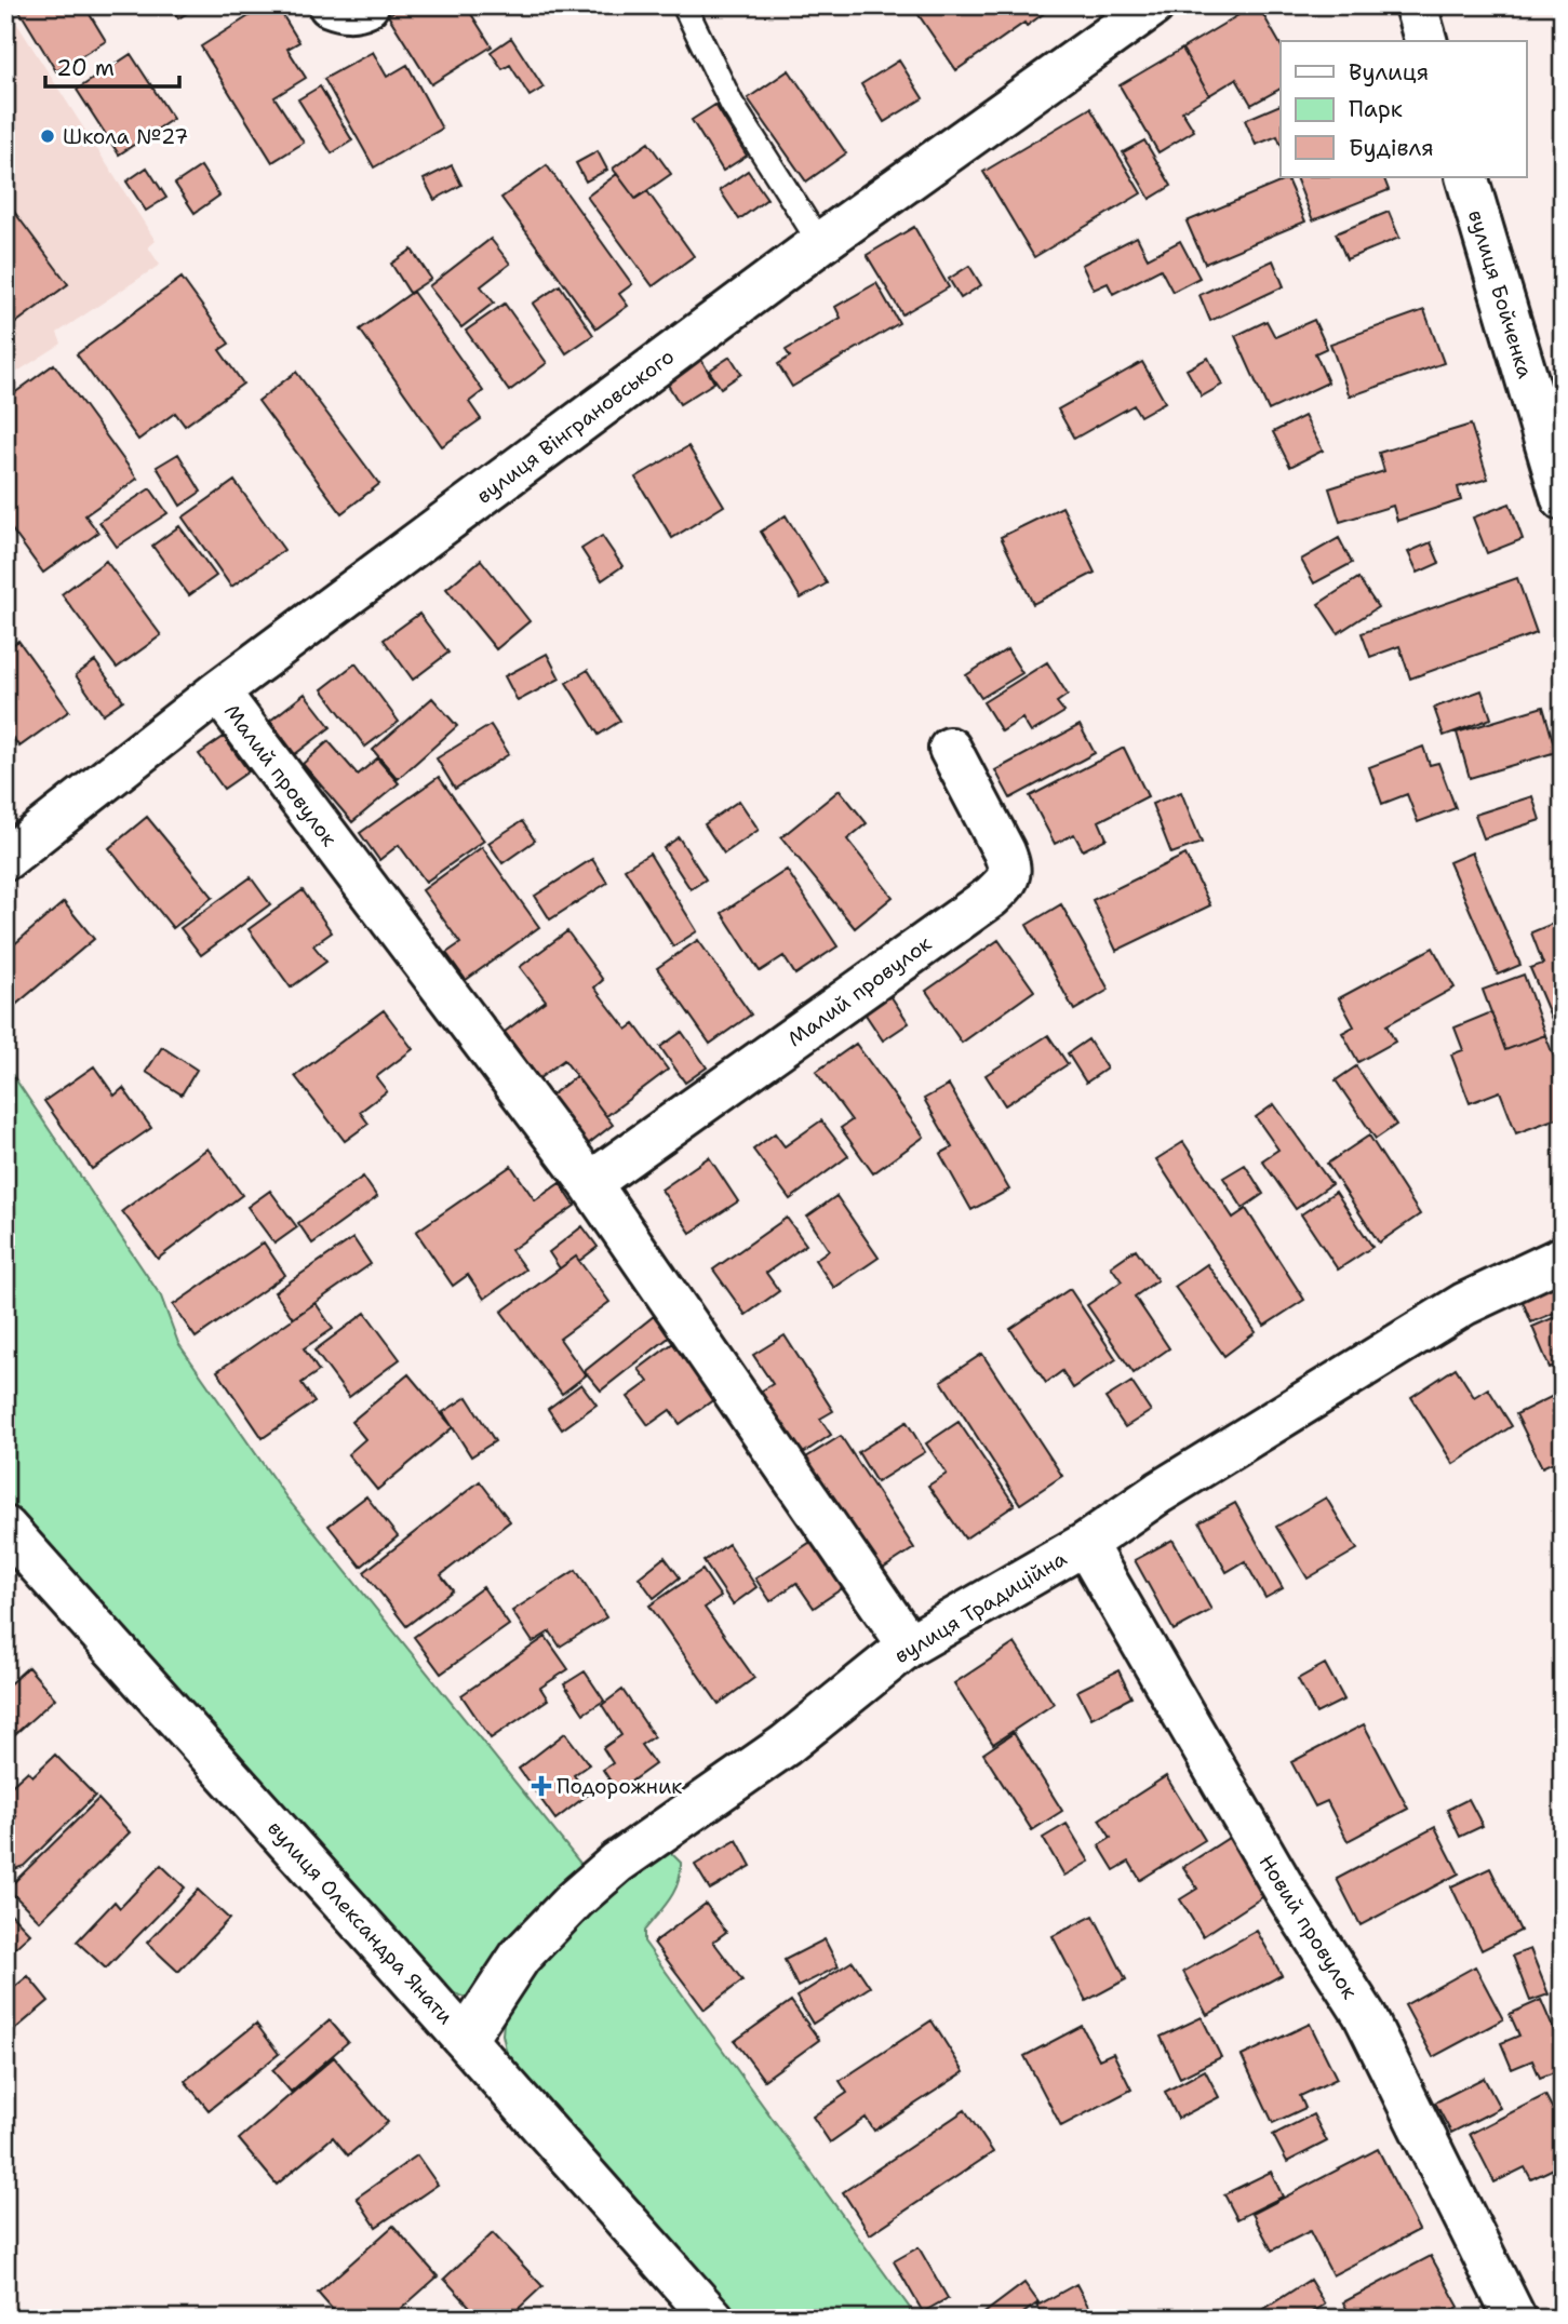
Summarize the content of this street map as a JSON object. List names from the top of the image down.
{
  "streets": {
    "street": [
      "вулиця Бойченка",
      "вулиця Вінграновського",
      "Малий провулок",
      "вулиця Традиційна",
      "вулиця Олександра Янати",
      "Новий провулок"
    ]
  },
  "crossings": [
    ["вулиця Вінграновського", "Малий провулок"],
    ["Малий провулок", "вулиця Традиційна"],
    ["вулиця Традиційна", "вулиця Олександра Янати"],
    ["вулиця Традиційна", "Новий провулок"]
  ],
  "places": {
    "other": ["Школа №27"],
    "health": ["Подорожник"]
  },
  "legend": ["Вулиця", "Парк", "Будівля"],
  "scale_bar": "20 m"
}
